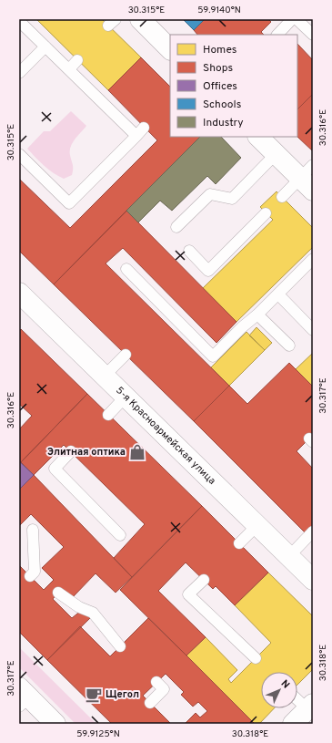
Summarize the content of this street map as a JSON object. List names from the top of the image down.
{
  "streets": {
    "street": ["5-я Красноармейская улица"]
  },
  "places": {
    "shop": ["Элитная оптика"],
    "cafe": ["Щегол"]
  },
  "legend": [
    "Homes",
    "Shops",
    "Offices",
    "Schools",
    "Industry"
  ],
  "north": "top right",
  "coordinates": [
    "30.315°E",
    "59.9140°N",
    "30.316°E",
    "30.317°E",
    "30.318°E",
    "59.9125°N"
  ]
}
